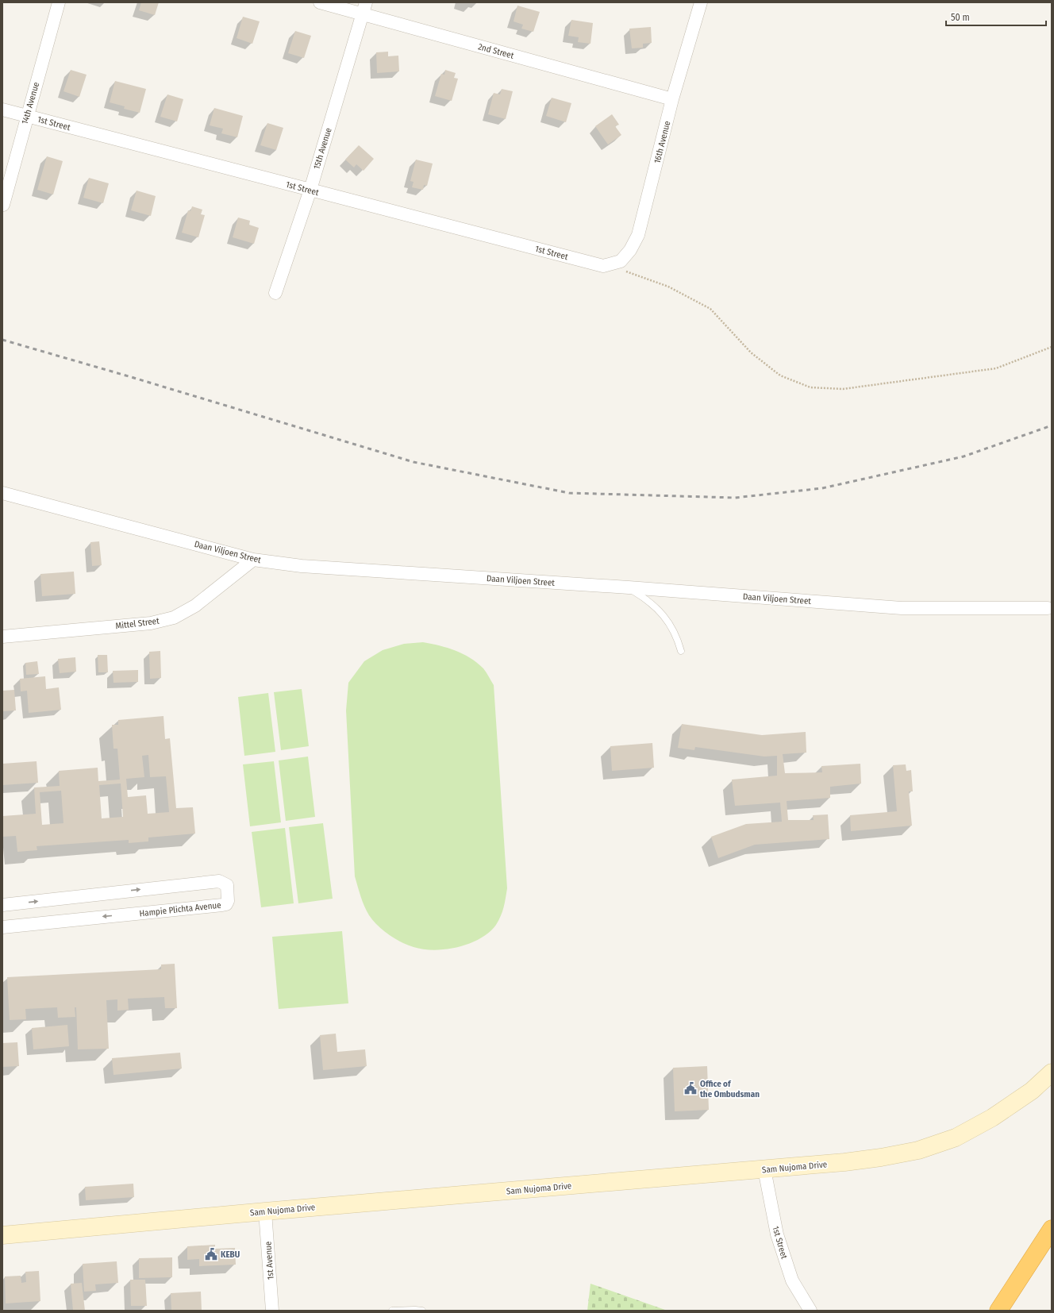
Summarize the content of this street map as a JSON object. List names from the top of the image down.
{
  "streets": {
    "main road": ["Sam Nujoma Drive"],
    "street": [
      "2nd Street",
      "14th Avenue",
      "1st Street",
      "16th Avenue",
      "15th Avenue",
      "Daan Viljoen Street",
      "Mittel Street",
      "Hampie Plichta Avenue",
      "1st Avenue"
    ]
  },
  "crossings": [
    ["2nd Street", "16th Avenue"],
    ["2nd Street", "15th Avenue"],
    ["14th Avenue", "1st Street"],
    ["1st Street", "16th Avenue"],
    ["1st Street", "15th Avenue"],
    ["1st Street", "Sam Nujoma Drive"],
    ["Daan Viljoen Street", "Mittel Street"],
    ["Sam Nujoma Drive", "1st Avenue"]
  ],
  "places": {
    "public building": ["Office of the Ombudsman", "KEBU"]
  },
  "scale_bar": "50 m"
}
